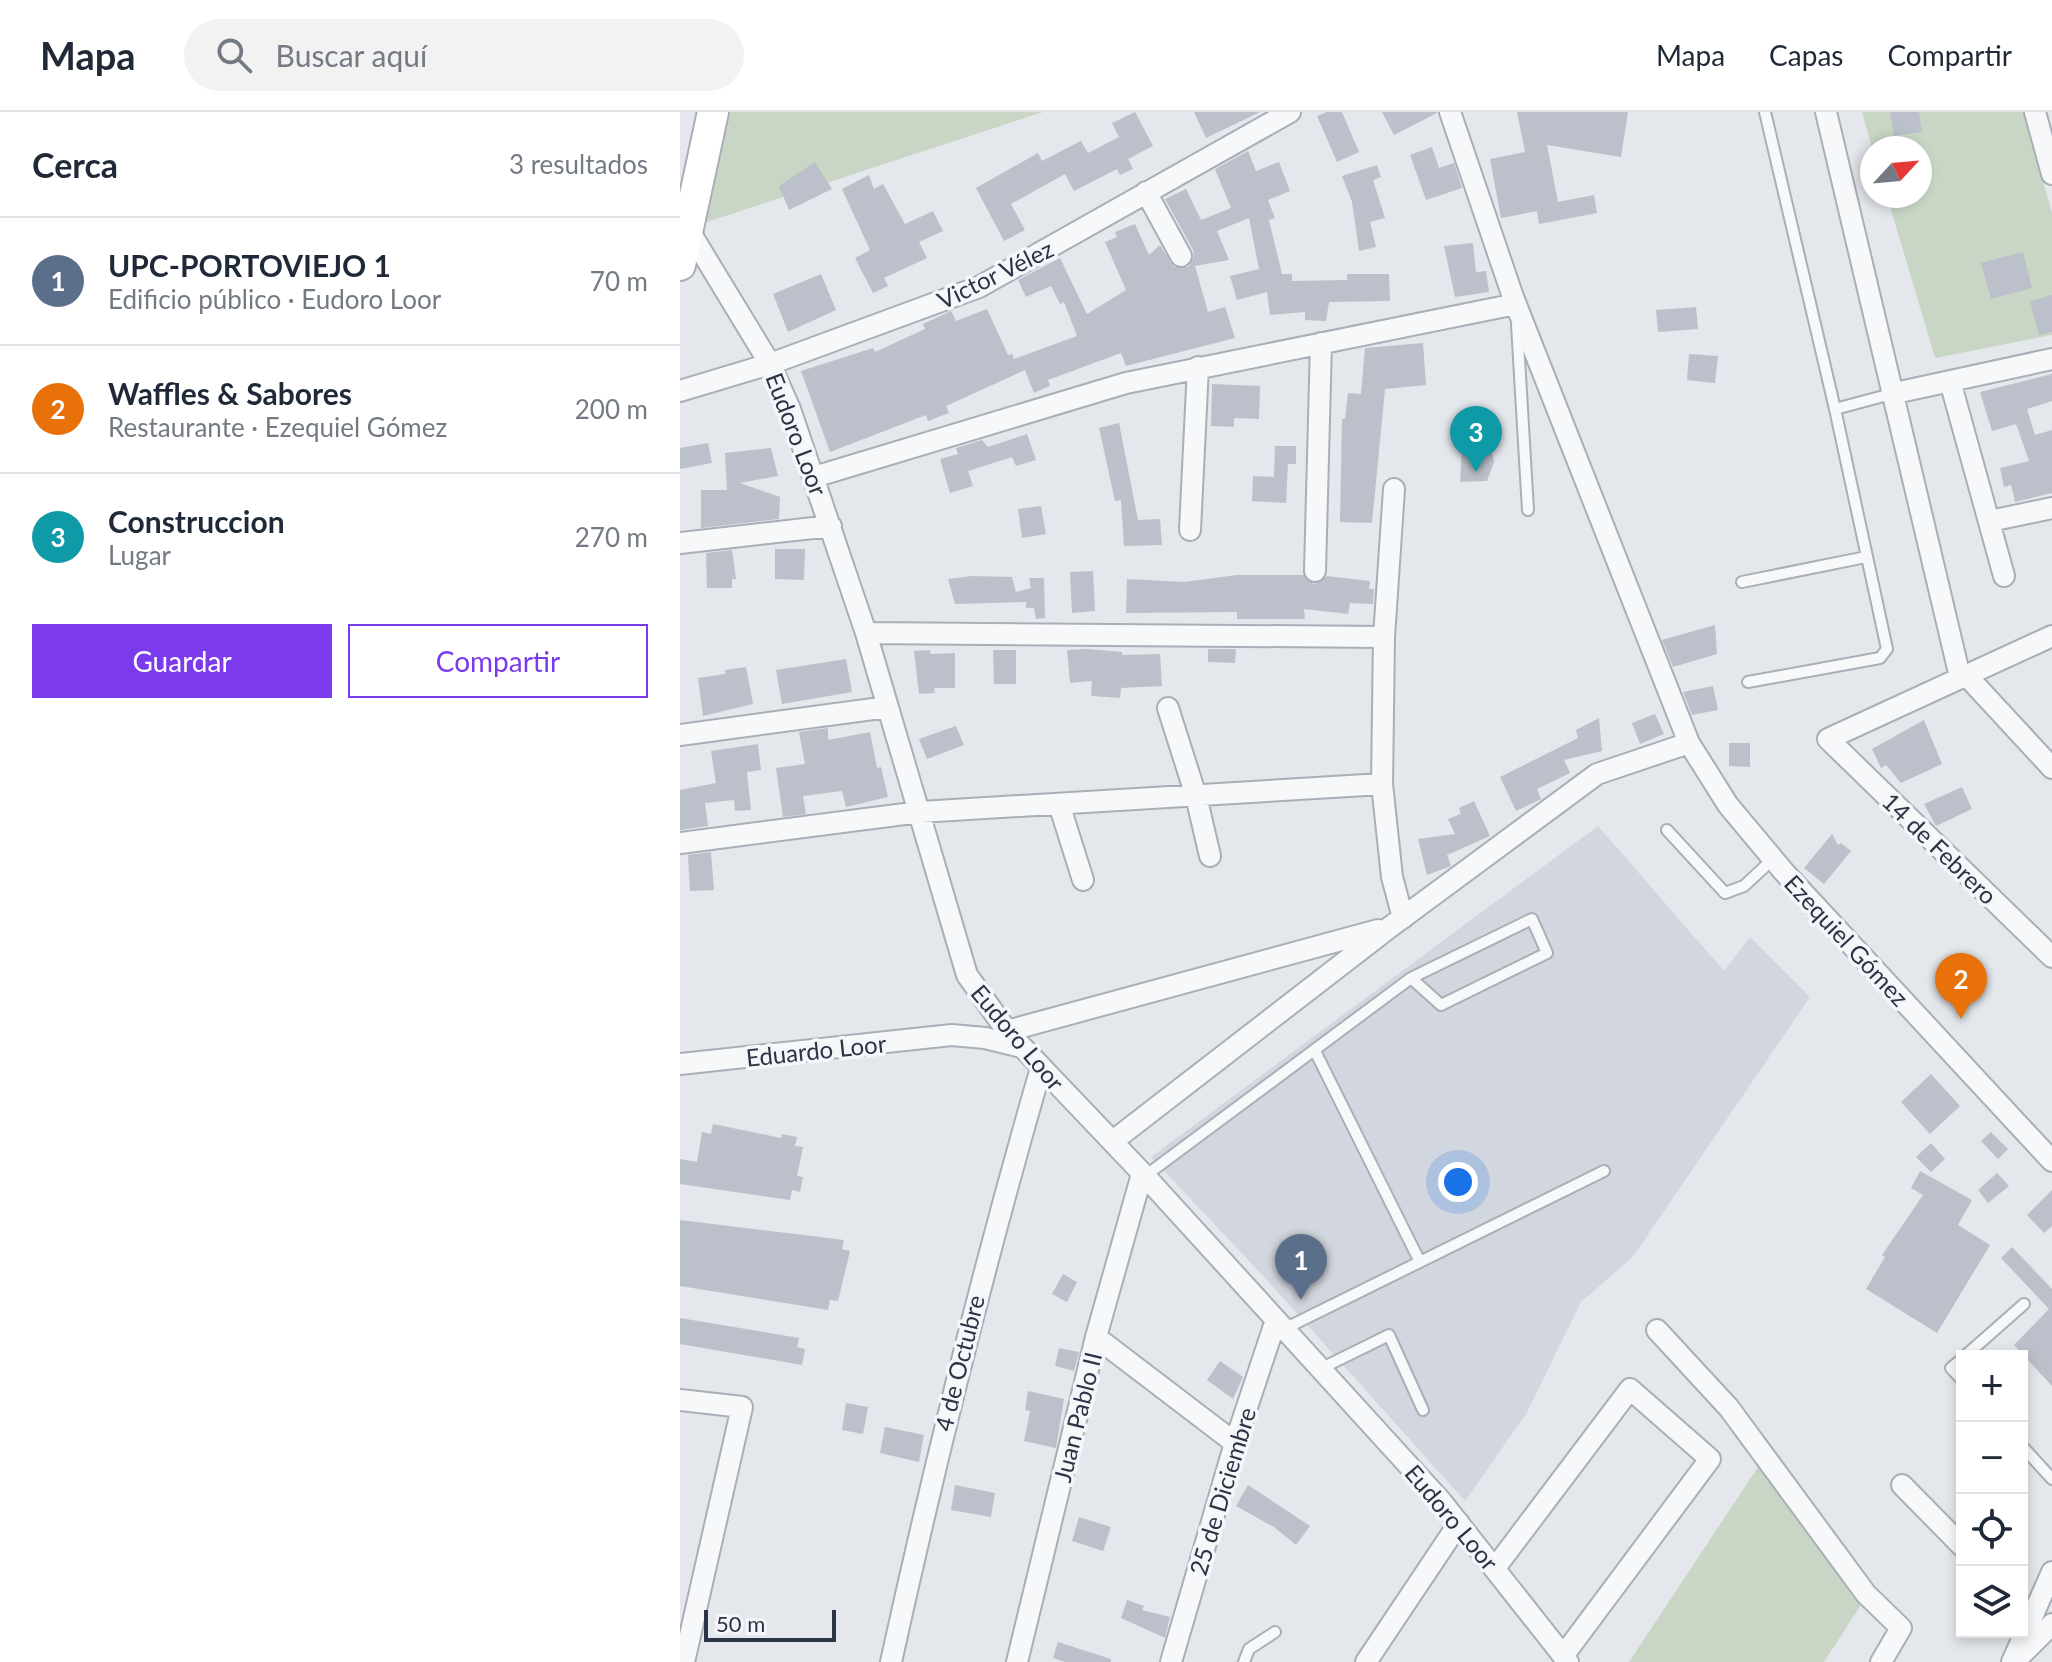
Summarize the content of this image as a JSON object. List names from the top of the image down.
{
  "streets": {
    "street": [
      "Victor Vélez",
      "Eudoro Loor",
      "14 de Febrero",
      "Ezequiel Gómez",
      "Eduardo Loor",
      "4 de Octubre",
      "Juan Pablo II",
      "25 de Diciembre"
    ]
  },
  "crossings": [
    ["Victor Vélez", "Eudoro Loor"],
    ["Eudoro Loor", "Eduardo Loor"],
    ["Eudoro Loor", "4 de Octubre"],
    ["Eudoro Loor", "Juan Pablo II"],
    ["Eudoro Loor", "25 de Diciembre"]
  ],
  "scale_bar": "50 m",
  "north": "top right",
  "page": {
    "header": "Mapa",
    "search": "Buscar aquí",
    "nav": ["Mapa", "Capas", "Compartir"],
    "heading": ["Cerca", "3 resultados"],
    "list": [
      {
        "mark": "1",
        "name": "UPC-PORTOVIEJO 1",
        "note": "Edificio público · Eudoro Loor",
        "value": "70 m"
      },
      {
        "mark": "2",
        "name": "Waffles & Sabores",
        "note": "Restaurante · Ezequiel Gómez",
        "value": "200 m"
      },
      {
        "mark": "3",
        "name": "Construccion",
        "note": "Lugar",
        "value": "270 m"
      }
    ],
    "pins": ["3", "2", "1"],
    "buttons": ["Guardar", "Compartir"],
    "map_buttons": ["+", "−"],
    "scale": "50 m"
  }
}
